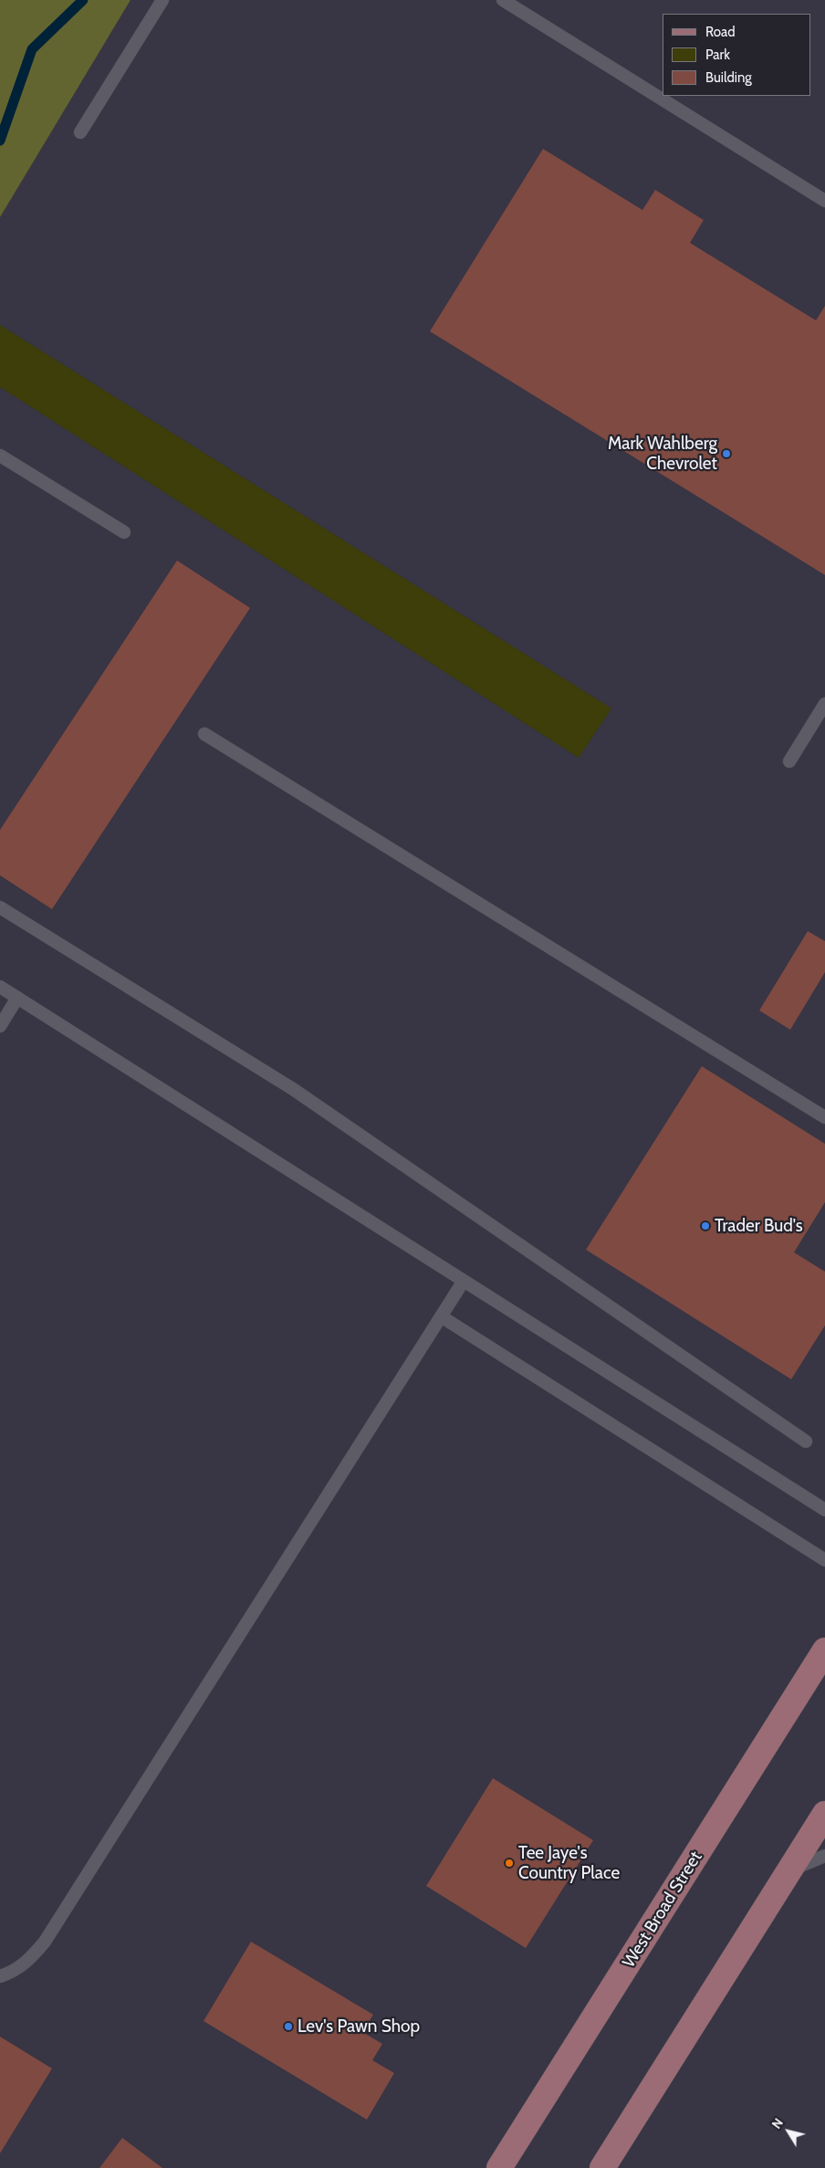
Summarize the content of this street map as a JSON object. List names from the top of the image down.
{
  "streets": {
    "main road": ["West Broad Street"]
  },
  "places": [
    "Mark Wahlberg Chevrolet",
    "Trader Bud's",
    "Tee Jaye's Country Place",
    "Lev's Pawn Shop"
  ],
  "legend": ["Road", "Park", "Building"],
  "north": "top left"
}
